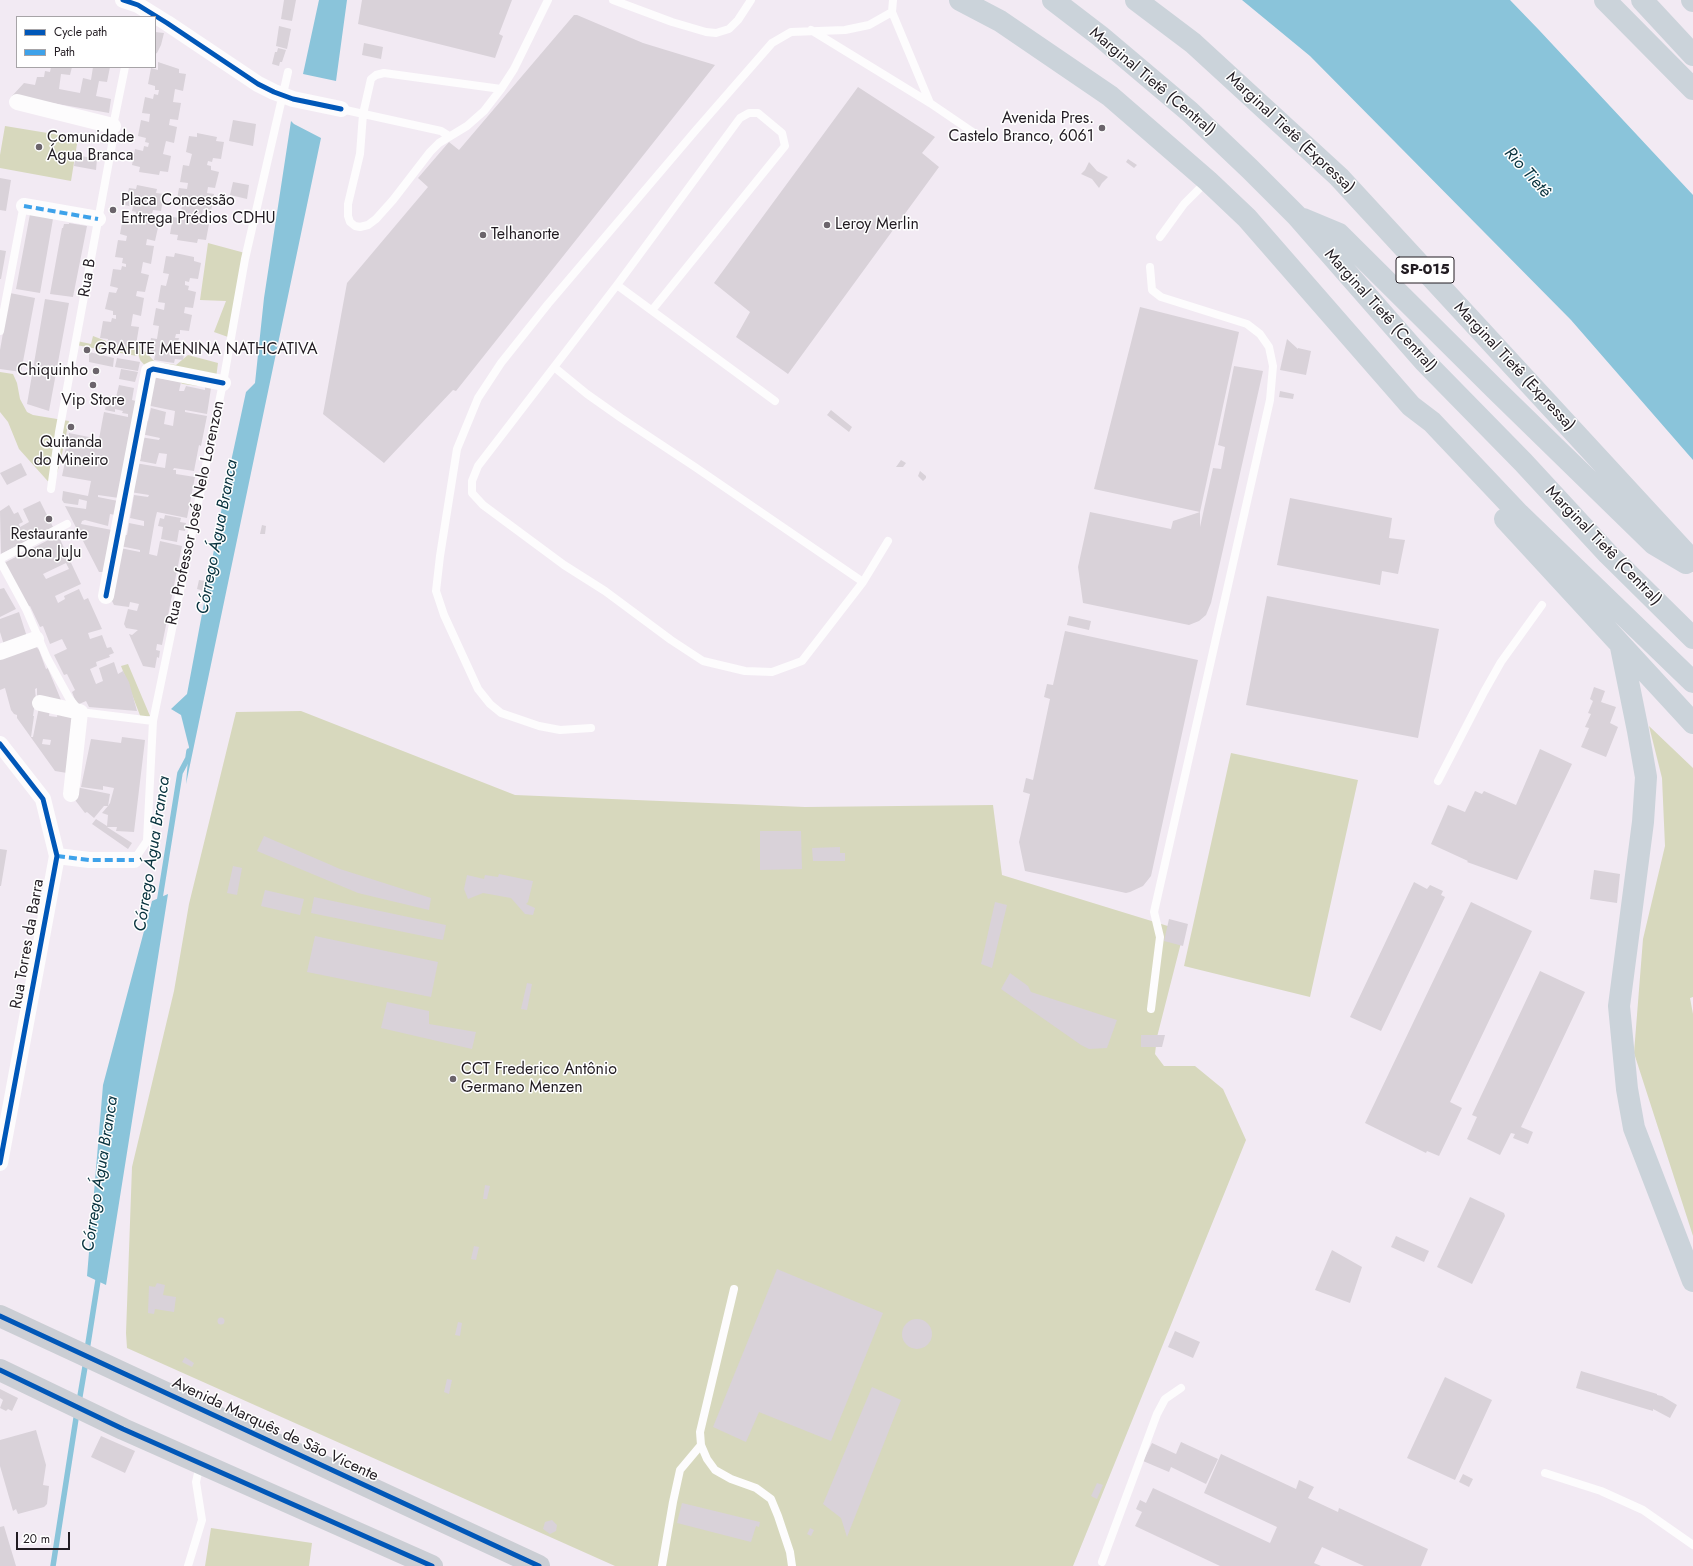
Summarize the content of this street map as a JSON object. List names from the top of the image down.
{
  "streets": {
    "highway": ["Marginal Tietê (Central)", "Marginal Tietê (Expressa)", "SP-015"],
    "main road": ["Avenida Marquês de São Vicente"],
    "street": ["Rua Torres da Barra"],
    "lane": ["Rua B", "Rua Professor José Nelo Lorenzon"]
  },
  "water": ["Rio Tietê", "Córrego Água Branca"],
  "places": [
    "Avenida Pres. Castelo Branco, 6061",
    "Comunidade Água Branca",
    "Placa Concessão Entrega Prédios CDHU",
    "Leroy Merlin",
    "Telhanorte",
    "GRAFITE MENINA NATHCATIVA",
    "Chiquinho",
    "Vip Store",
    "Quitanda do Mineiro",
    "Restaurante Dona JuJu",
    "CCT Frederico Antônio Germano Menzen"
  ],
  "legend": ["Cycle path", "Path"],
  "scale_bar": "20 m"
}
